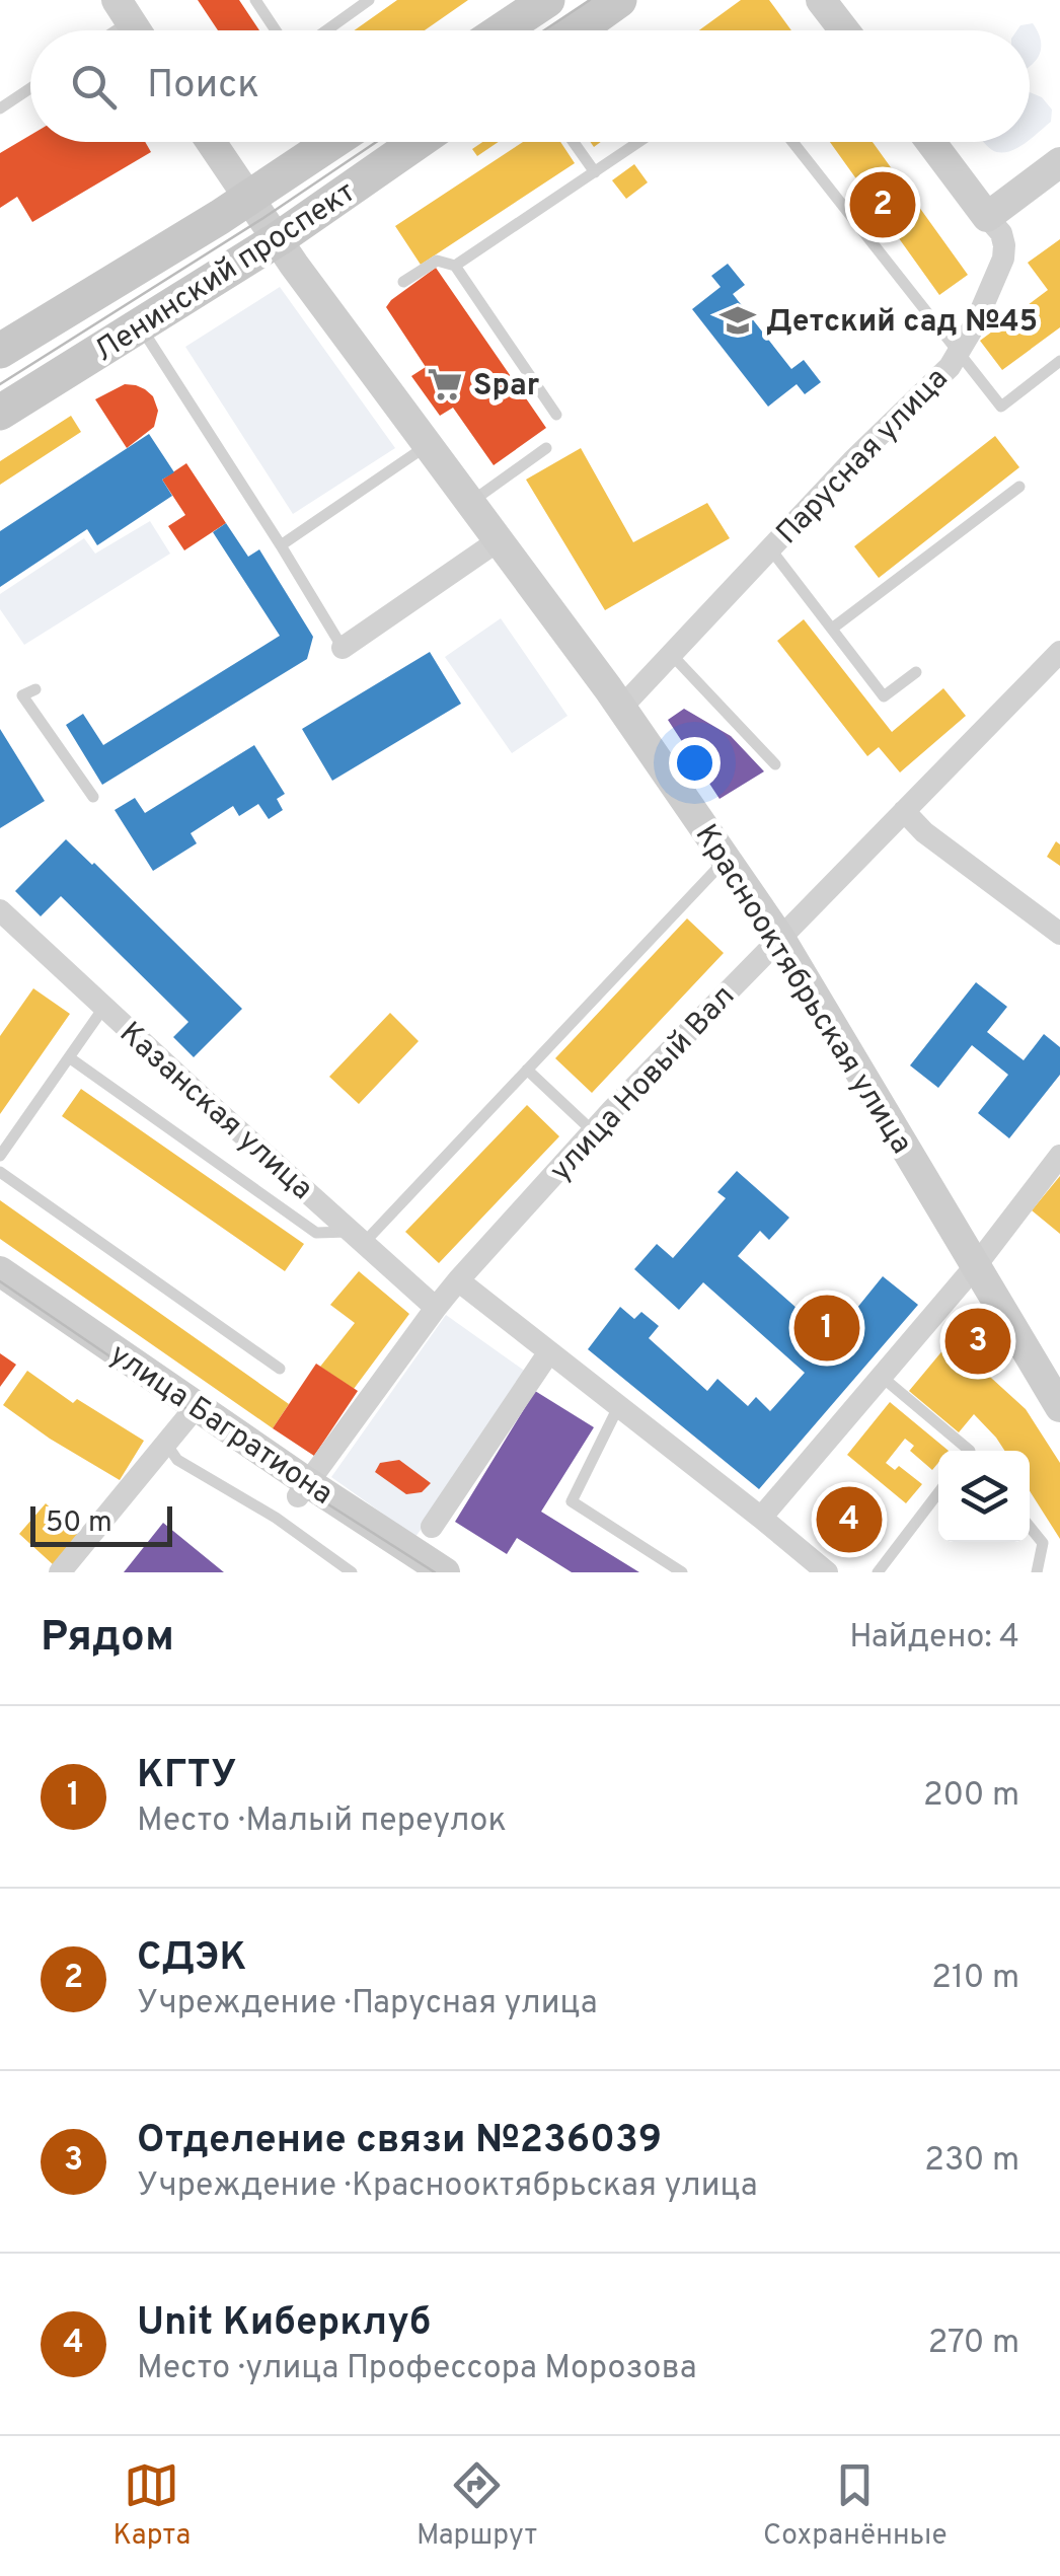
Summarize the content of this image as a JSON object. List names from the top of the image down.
{
  "streets": {
    "main road": ["Ленинский проспект"],
    "street": [
      "Парусная улица",
      "Краснооктябрьская улица",
      "улица Новый Вал",
      "Казанская улица",
      "улица Багратиона"
    ]
  },
  "crossings": [
    ["Ленинский проспект", "Краснооктябрьская улица"],
    ["Парусная улица", "Краснооктябрьская улица"],
    ["Краснооктябрьская улица", "улица Новый Вал"],
    ["улица Новый Вал", "Казанская улица"],
    ["улица Новый Вал", "улица Багратиона"]
  ],
  "places": {
    "school or university": ["Детский сад №45"],
    "supermarket": ["Spar"]
  },
  "scale_bar": "50 m",
  "page": {
    "search": "Поиск",
    "pins": [
      "2",
      "1",
      "3",
      "4"
    ],
    "scale": "50 m",
    "heading": ["Рядом", "Найдено: 4"],
    "list": [
      {
        "mark": "1",
        "name": "КГТУ",
        "note": "Место · Малый переулок",
        "value": "200 m"
      },
      {
        "mark": "2",
        "name": "СДЭК",
        "note": "Учреждение · Парусная улица",
        "value": "210 m"
      },
      {
        "mark": "3",
        "name": "Отделение связи №236039",
        "note": "Учреждение · Краснооктябрьская улица",
        "value": "230 m"
      },
      {
        "mark": "4",
        "name": "Unit Киберклуб",
        "note": "Место · улица Профессора Морозова",
        "value": "270 m"
      }
    ],
    "nav": ["Карта", "Маршрут", "Сохранённые"]
  }
}
